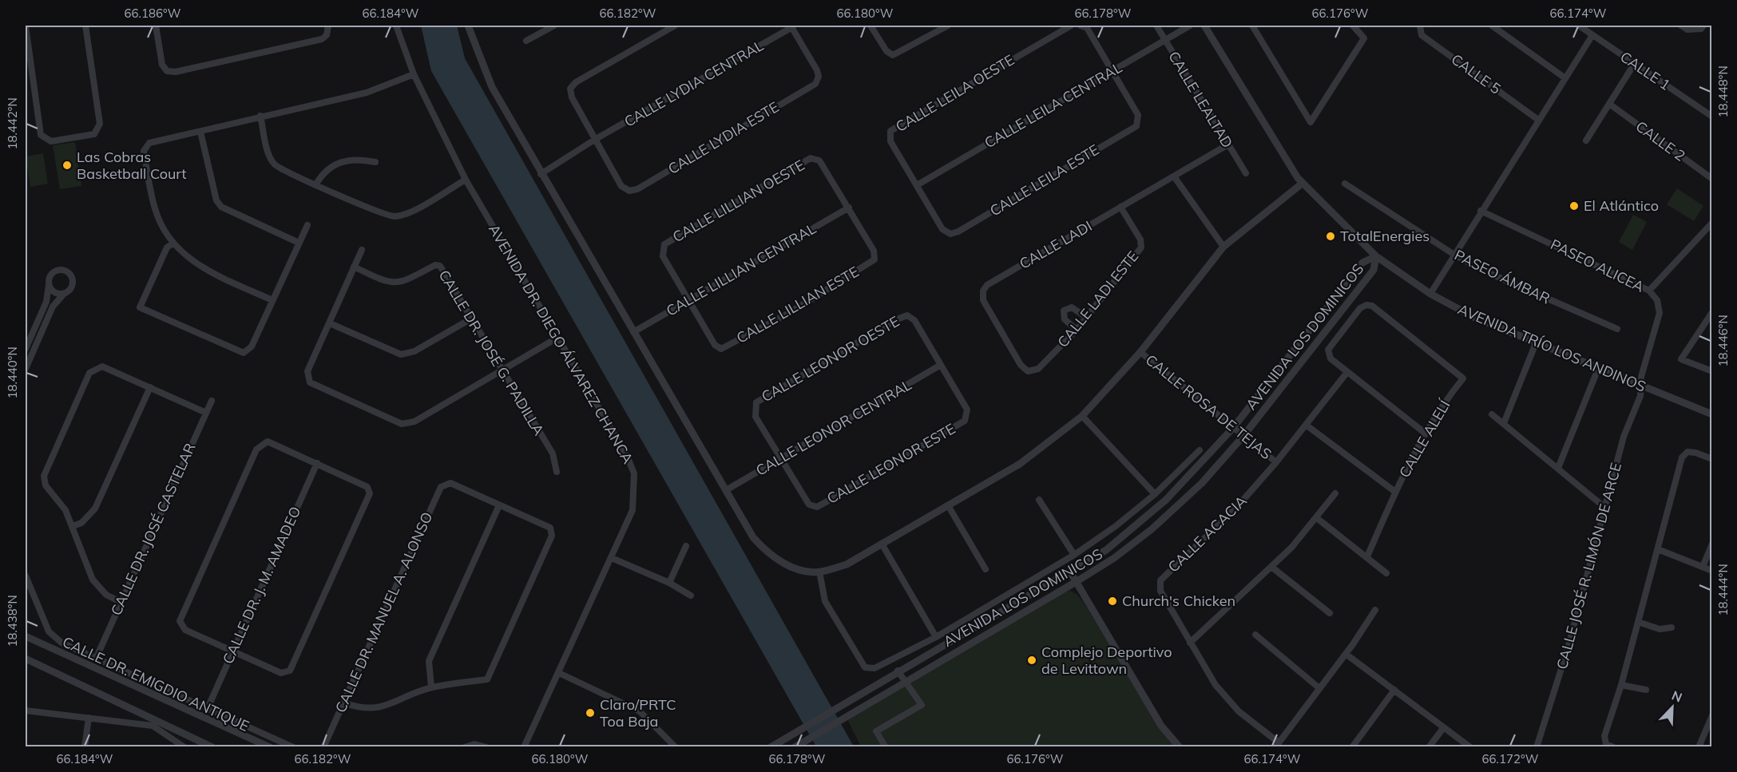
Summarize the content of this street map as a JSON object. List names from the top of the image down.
{
  "streets": {
    "street": [
      "CALLE 1",
      "CALLE 5",
      "CALLE LYDIA CENTRAL",
      "CALLE LEILA OESTE",
      "CALLE LEALTAD",
      "CALLE LEILA CENTRAL",
      "CALLE LYDIA ESTE",
      "CALLE 2",
      "CALLE LEILA ESTE",
      "CALLE LILLIAN OESTE",
      "CALLE LADI",
      "PASEO ALICEA",
      "CALLE LILLIAN CENTRAL",
      "PASEO ÁMBAR",
      "CALLE LADI ESTE",
      "CALLE LILLIAN ESTE",
      "AVENIDA LOS DOMINICOS",
      "AVENIDA DR. DIEGO ÁLVAREZ CHANCA",
      "AVENIDA TRÍO LOS ANDINOS",
      "CALLE DR. JOSÉ G. PADILLA",
      "CALLE LEONOR OESTE",
      "CALLE ROSA DE TEJAS",
      "CALLE LEONOR CENTRAL",
      "CALLE ALELÍ",
      "CALLE LEONOR ESTE",
      "CALLE DR. JOSÉ CASTELAR",
      "CALLE ACACIA",
      "CALLE JOSÉ R. LIMÓN DE ARCE",
      "CALLE DR. J. M. AMADEO",
      "CALLE DR. MANUEL A. ALONSO",
      "CALLE DR. EMIGDIO ANTIQUE"
    ]
  },
  "crossings": [
    ["CALLE LYDIA CENTRAL", "CALLE LYDIA ESTE"],
    ["CALLE LEILA OESTE", "CALLE LEILA CENTRAL"],
    ["CALLE LEILA OESTE", "CALLE LEILA ESTE"],
    ["CALLE LEALTAD", "CALLE LEILA CENTRAL"],
    ["CALLE LEALTAD", "CALLE LADI"],
    ["CALLE LEILA CENTRAL", "CALLE LEILA ESTE"],
    ["CALLE LILLIAN OESTE", "CALLE LILLIAN CENTRAL"],
    ["CALLE LILLIAN OESTE", "CALLE LILLIAN ESTE"],
    ["CALLE LADI", "CALLE LADI ESTE"],
    ["PASEO ALICEA", "AVENIDA TRÍO LOS ANDINOS"],
    ["PASEO ALICEA", "CALLE JOSÉ R. LIMÓN DE ARCE"],
    ["CALLE LILLIAN CENTRAL", "CALLE LILLIAN ESTE"],
    ["AVENIDA LOS DOMINICOS", "AVENIDA TRÍO LOS ANDINOS"],
    ["AVENIDA LOS DOMINICOS", "CALLE ROSA DE TEJAS"],
    ["AVENIDA TRÍO LOS ANDINOS", "CALLE JOSÉ R. LIMÓN DE ARCE"],
    ["CALLE LEONOR OESTE", "CALLE LEONOR CENTRAL"],
    ["CALLE LEONOR OESTE", "CALLE LEONOR ESTE"],
    ["CALLE ROSA DE TEJAS", "CALLE ACACIA"],
    ["CALLE LEONOR CENTRAL", "CALLE LEONOR ESTE"],
    ["CALLE ALELÍ", "CALLE ACACIA"],
    ["CALLE DR. JOSÉ CASTELAR", "CALLE DR. EMIGDIO ANTIQUE"],
    ["CALLE DR. J. M. AMADEO", "CALLE DR. EMIGDIO ANTIQUE"]
  ],
  "places": [
    "Las Cobras Basketball Court",
    "El Atlántico",
    "TotalEnergies",
    "Church's Chicken",
    "Complejo Deportivo de Levittown",
    "Claro/PRTC Toa Baja"
  ],
  "north": "top right",
  "coordinates": [
    "66.186°W",
    "66.184°W",
    "66.182°W",
    "66.180°W",
    "66.178°W",
    "66.176°W",
    "66.174°W",
    "18.448°N",
    "18.442°N",
    "18.446°N",
    "18.440°N",
    "18.444°N",
    "18.438°N",
    "66.172°W"
  ]
}
